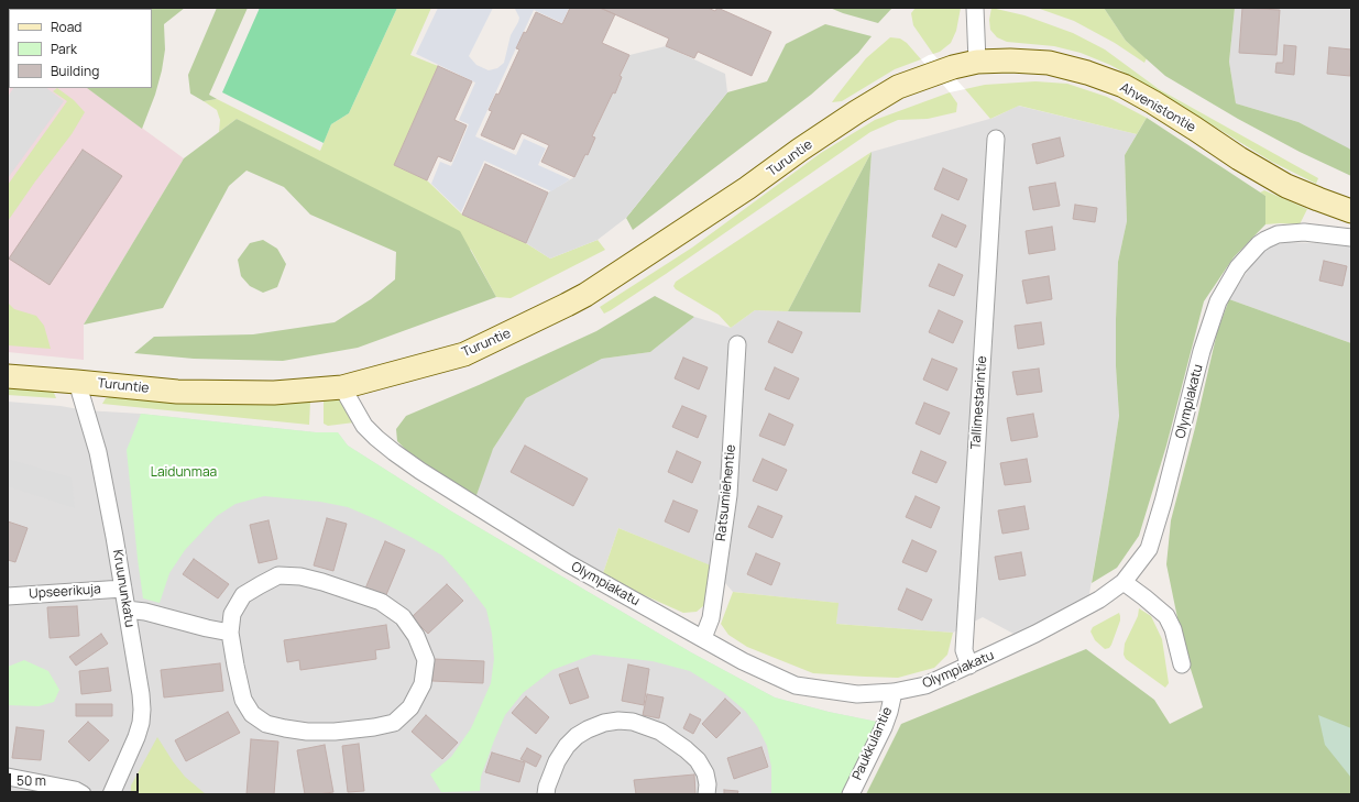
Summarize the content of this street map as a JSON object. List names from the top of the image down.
{
  "streets": {
    "main road": ["Ahvenistontie", "Turuntie"],
    "street": [
      "Olympiakatu",
      "Tallimestarintie",
      "Ratsumiehentie",
      "Kruununkatu",
      "Upseerikuja",
      "Paukkulantie"
    ]
  },
  "crossings": [
    ["Ahvenistontie", "Turuntie"],
    ["Turuntie", "Olympiakatu"],
    ["Turuntie", "Kruununkatu"],
    ["Olympiakatu", "Tallimestarintie"],
    ["Olympiakatu", "Ratsumiehentie"],
    ["Olympiakatu", "Paukkulantie"],
    ["Kruununkatu", "Upseerikuja"]
  ],
  "parks": ["Laidunmaa"],
  "legend": ["Road", "Park", "Building"],
  "scale_bar": "50 m"
}
